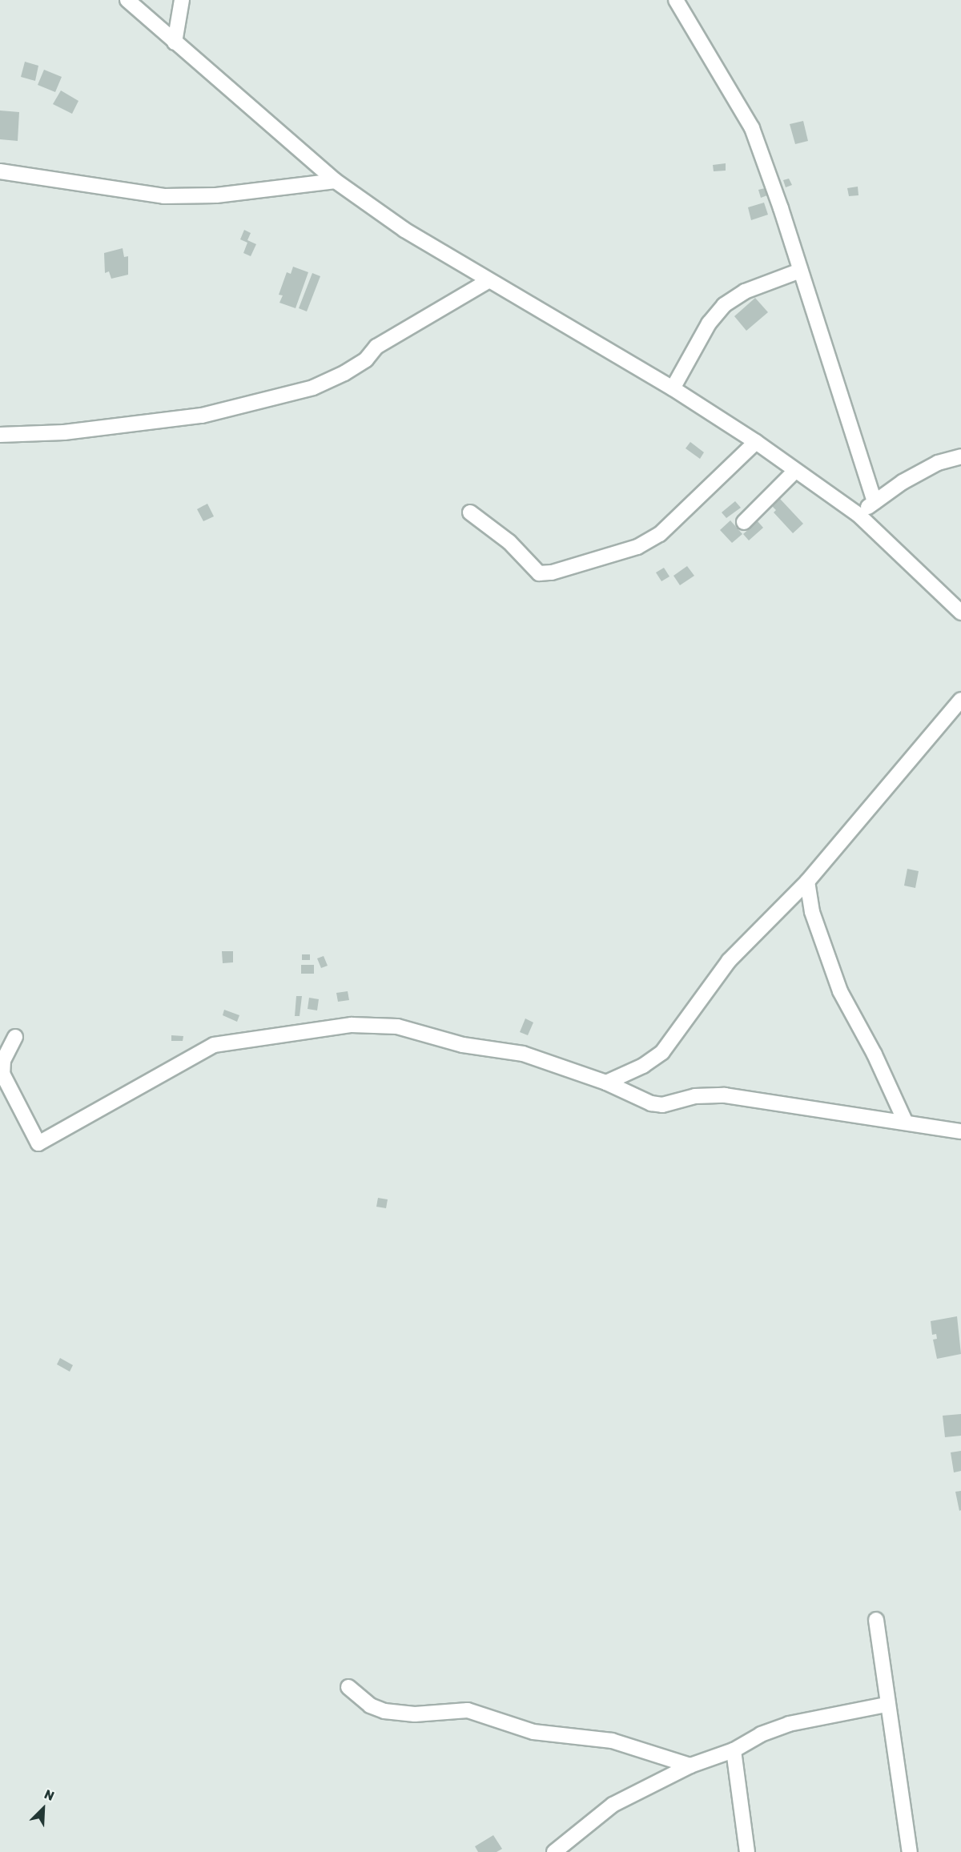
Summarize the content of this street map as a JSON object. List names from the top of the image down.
{
  "north": "top right"
}
